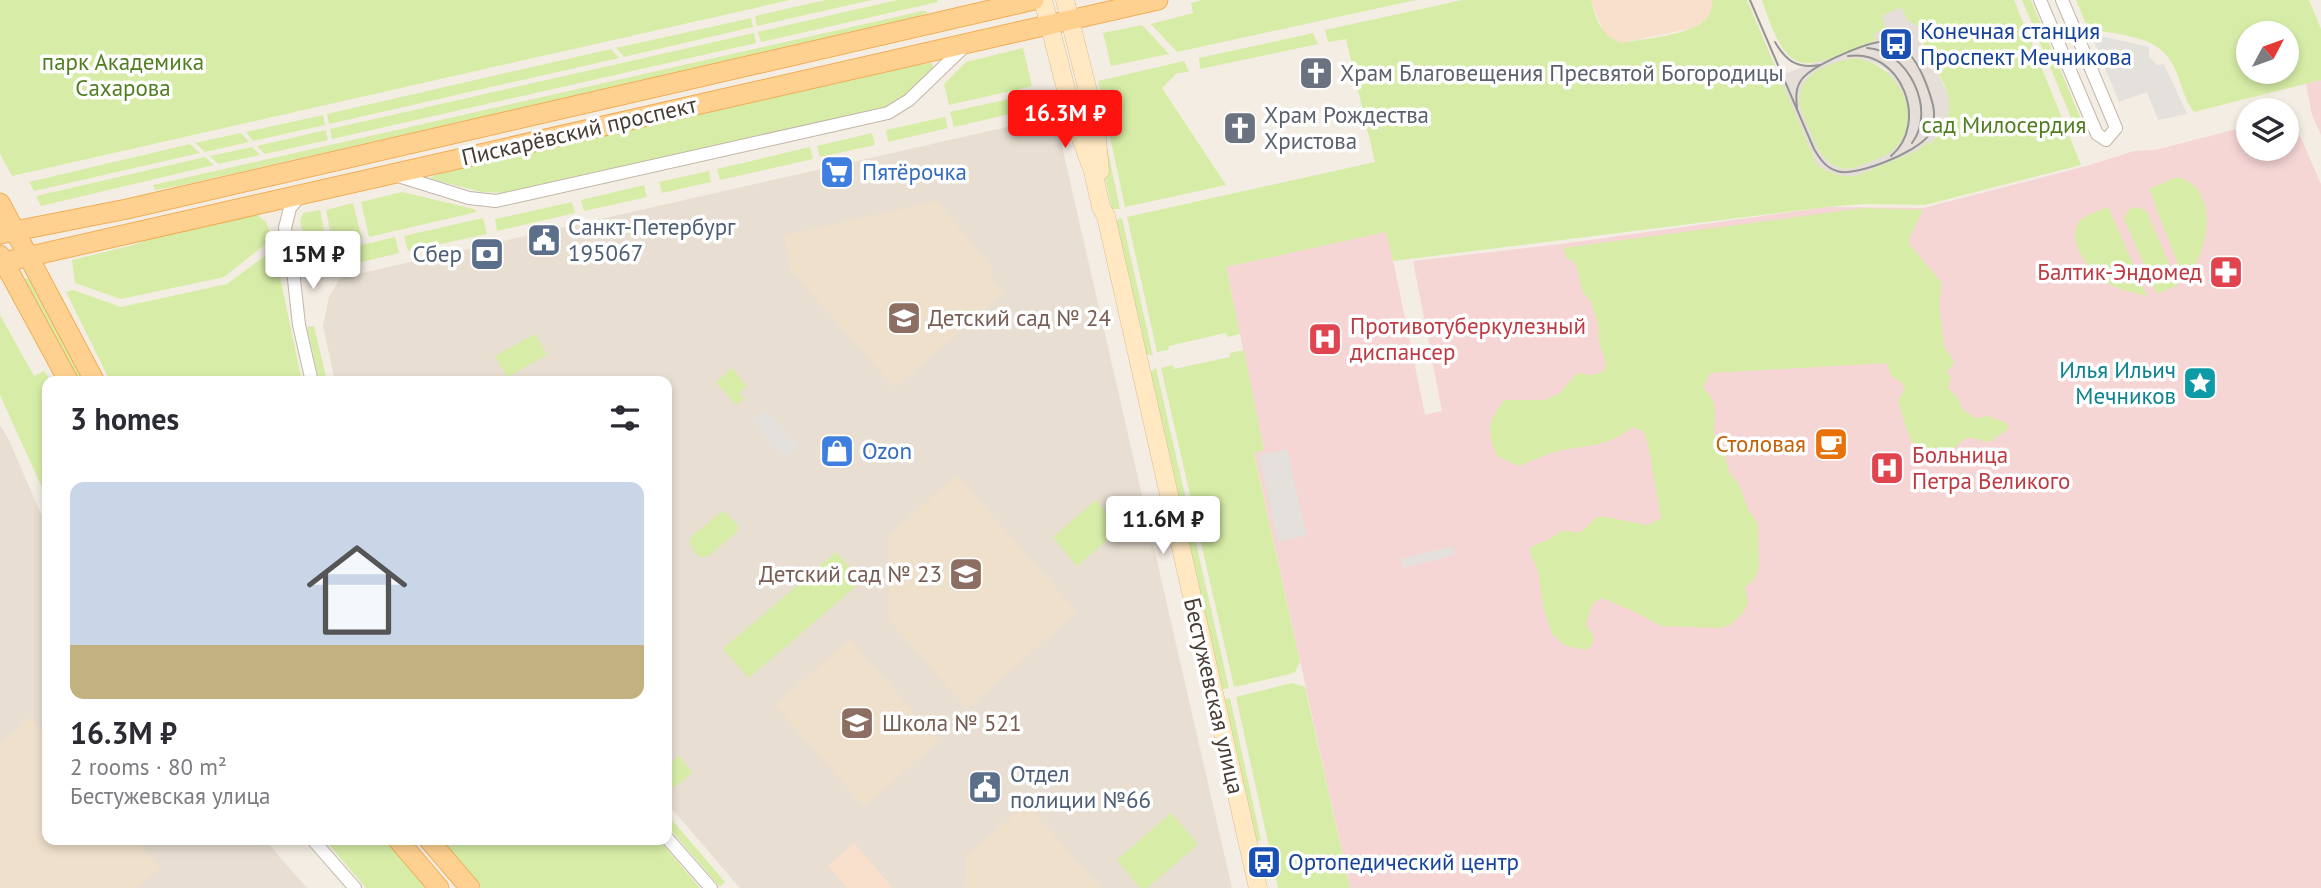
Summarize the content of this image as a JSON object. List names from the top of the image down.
{
  "streets": {
    "main road": ["Пискарёвский проспект"],
    "street": ["Бестужевская улица"]
  },
  "crossings": [
    ["Пискарёвский проспект", "Бестужевская улица"]
  ],
  "parks": ["парк Академика Сахарова", "сад Милосердия"],
  "places": {
    "bus stop": ["Конечная станция Проспект Мечникова", "Ортопедический центр"],
    "church": ["Храм Благовещения Пресвятой Богородицы", "Храм Рождества Христова"],
    "supermarket": ["Пятёрочка"],
    "public building": ["Санкт-Петербург 195067", "Отдел полиции №66"],
    "bank": ["Сбер"],
    "pharmacy": ["Балтик-Эндомед"],
    "school or university": ["Детский сад № 24", "Детский сад № 23", "Школа № 521"],
    "hospital": ["Противотуберкулезный диспансер", "Больница Петра Великого"],
    "place": ["Илья Ильич Мечников"],
    "cafe": ["Столовая"],
    "shop": ["Ozon"]
  },
  "north": "top right",
  "page": {
    "price": ["16.3M ₽", "15M ₽", "11.6M ₽"],
    "heading": "3 homes",
    "list": [
      {
        "name": "16.3M ₽",
        "note": "2 rooms · 80 m² · Бестужевская улица"
      }
    ]
  }
}
